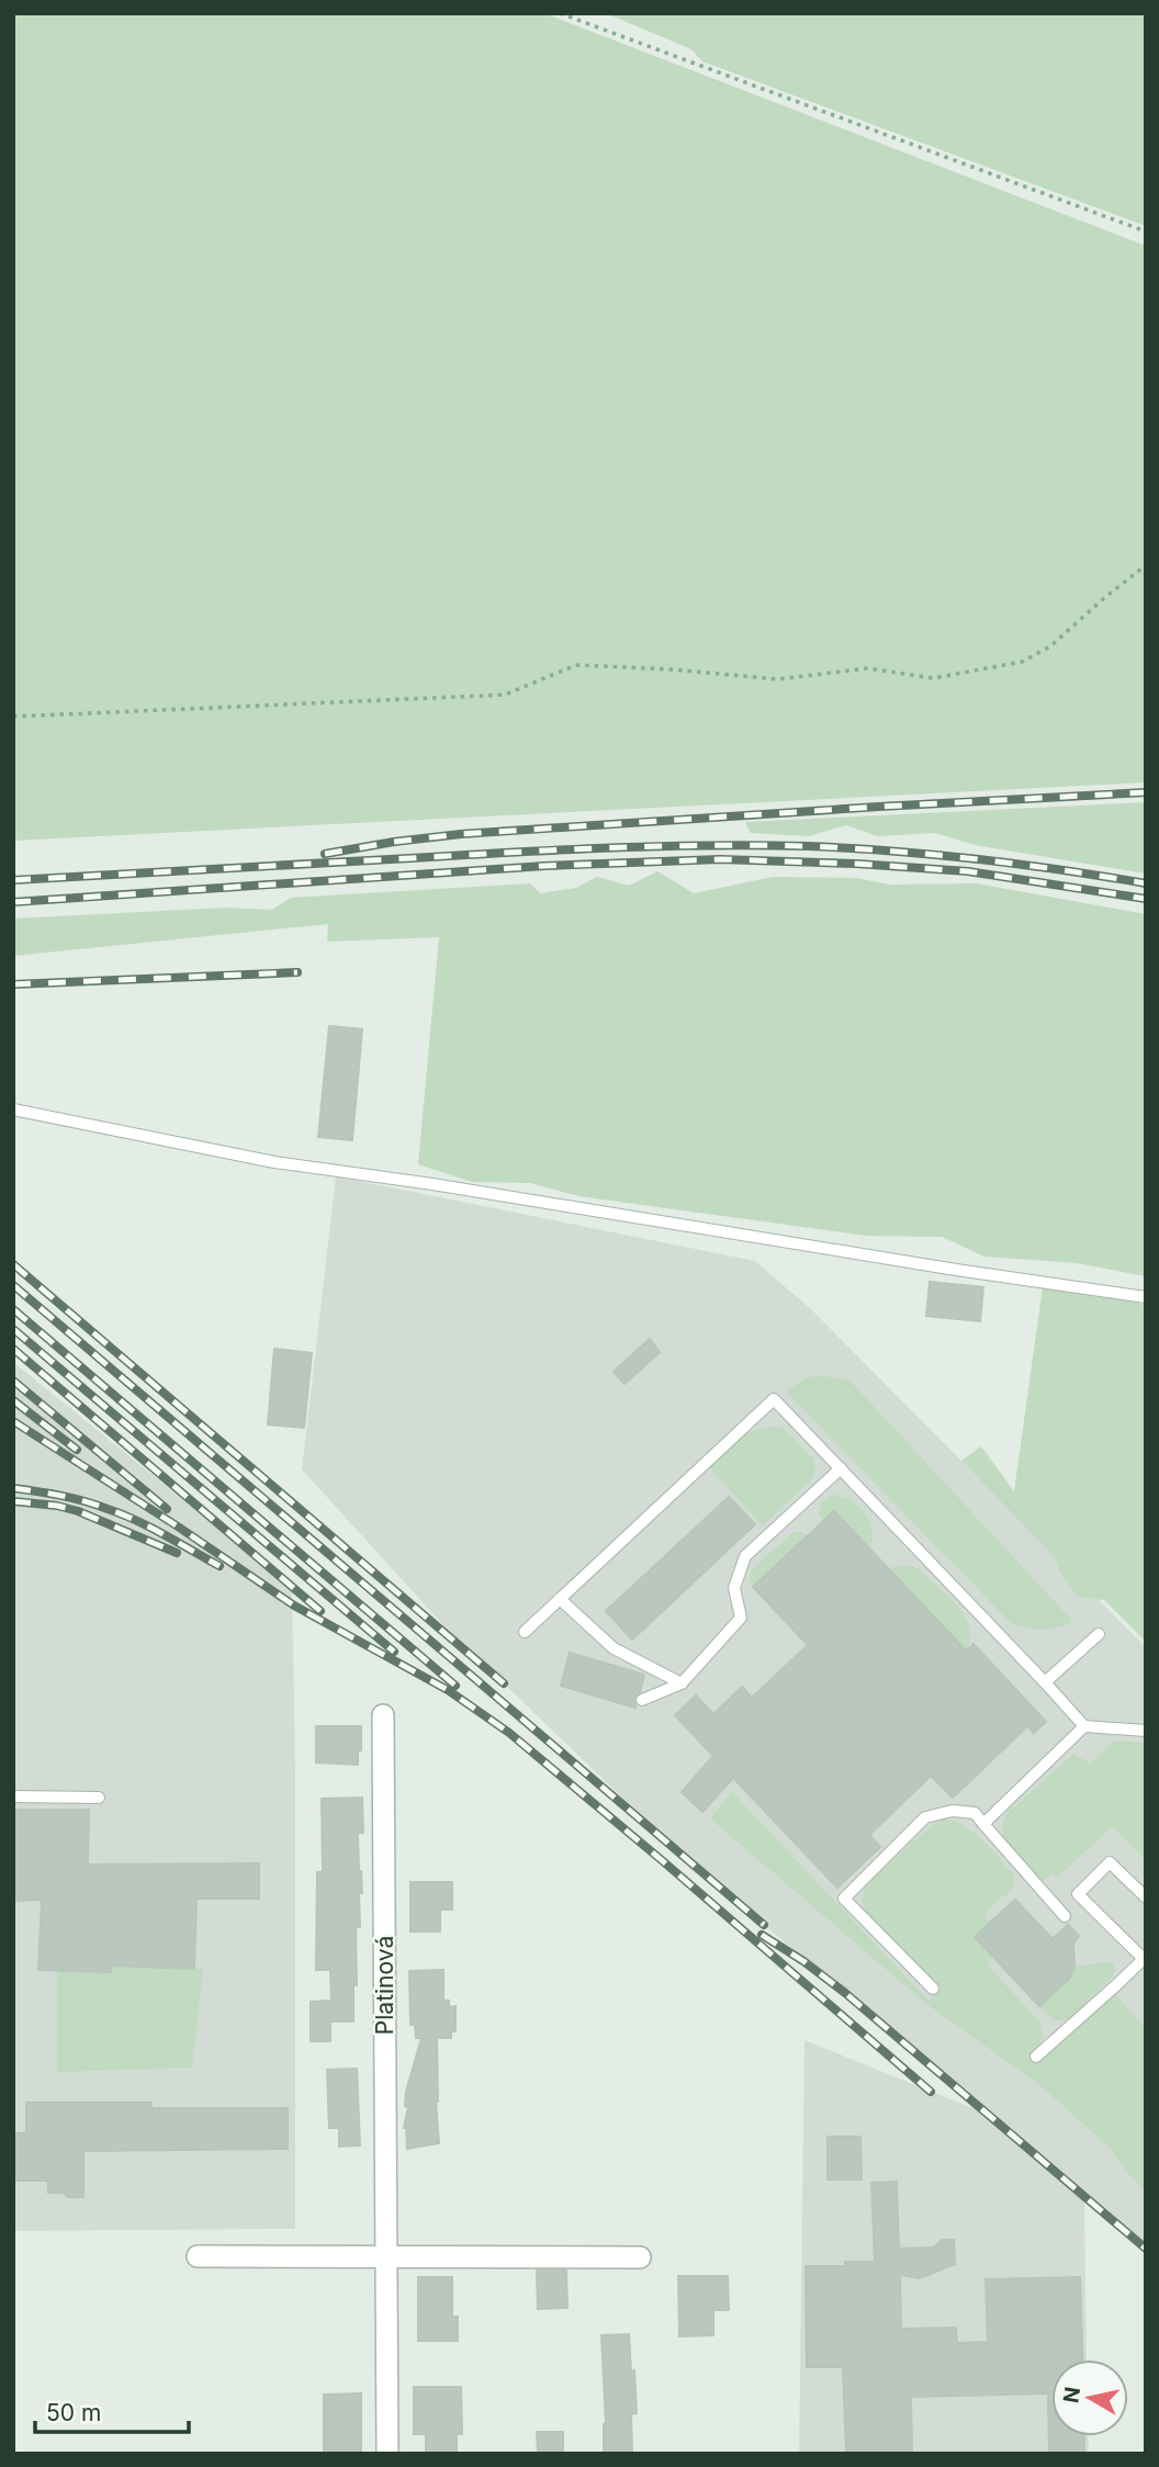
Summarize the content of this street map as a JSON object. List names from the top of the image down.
{
  "streets": {
    "street": ["Platinová"]
  },
  "scale_bar": "50 m",
  "north": "left"
}
